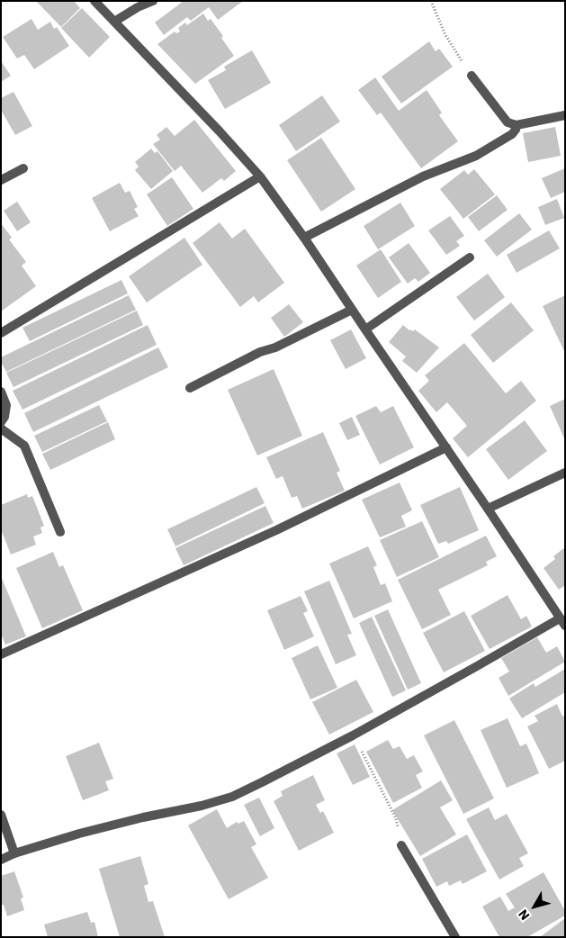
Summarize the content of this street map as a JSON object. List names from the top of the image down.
{
  "north": "bottom left"
}
